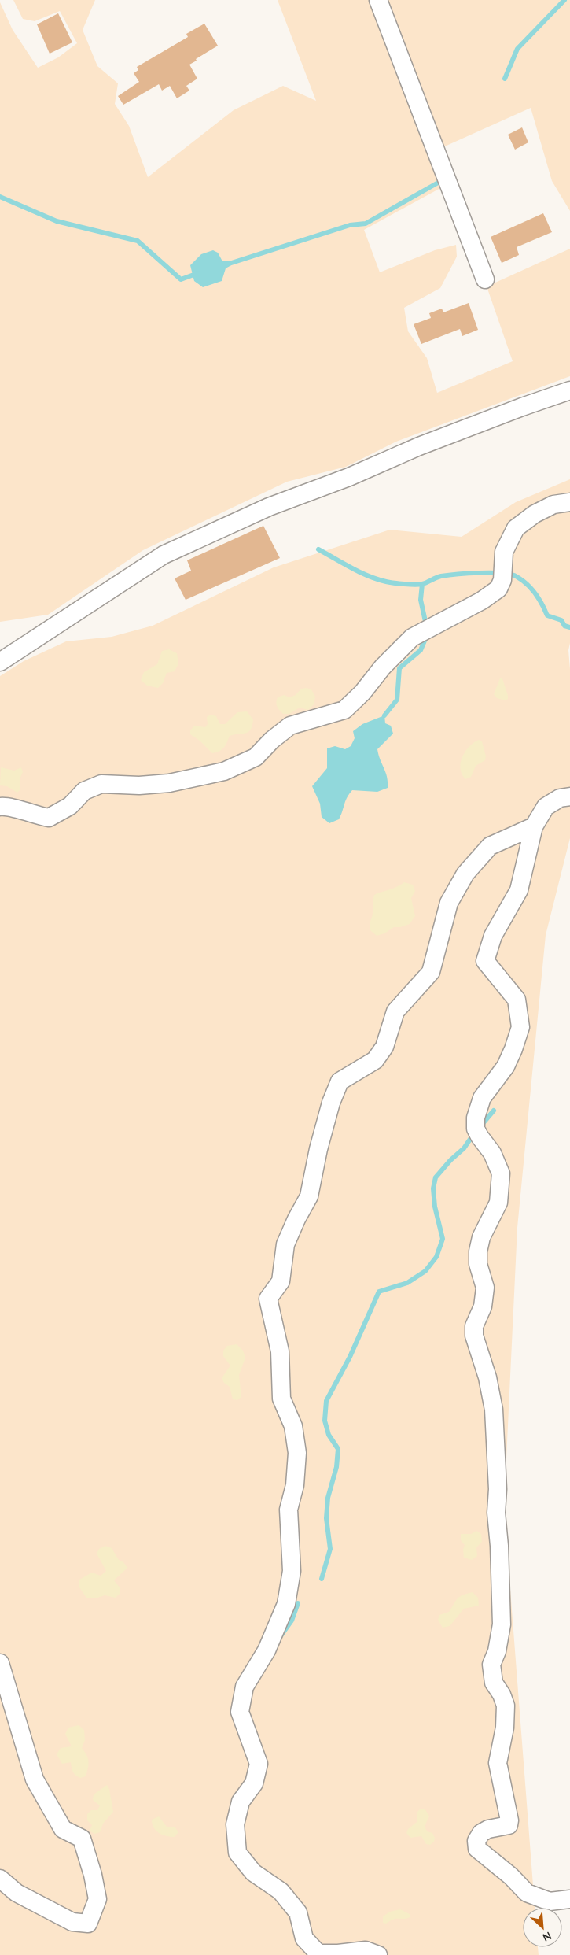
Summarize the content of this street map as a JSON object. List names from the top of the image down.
{
  "north": "bottom right"
}
